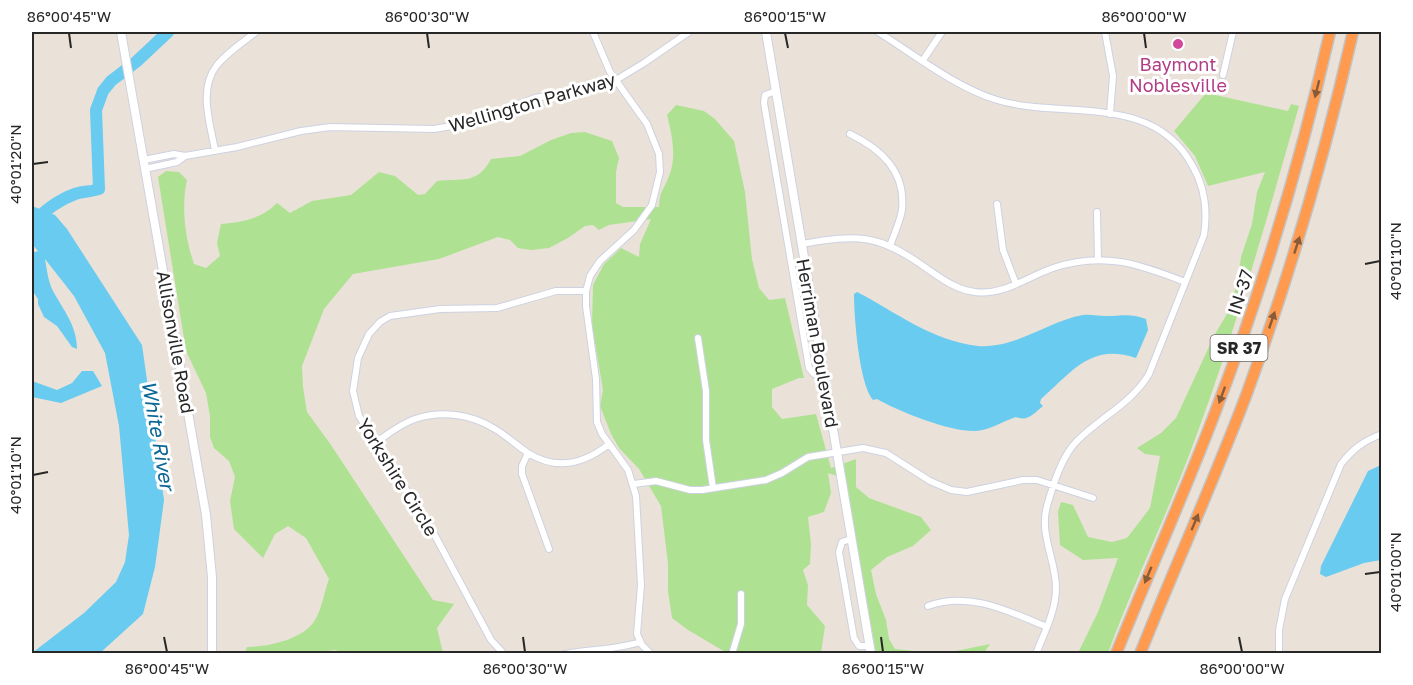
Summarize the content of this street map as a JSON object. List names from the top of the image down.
{
  "streets": {
    "highway": ["IN-37", "SR 37"],
    "street": [
      "Wellington Parkway",
      "Allisonville Road",
      "Herriman Boulevard",
      "Yorkshire Circle"
    ]
  },
  "crossings": [
    ["Wellington Parkway", "Allisonville Road"]
  ],
  "water": ["White River"],
  "places": ["Baymont Noblesville"],
  "coordinates": [
    "86°00'45\"W",
    "86°00'30\"W",
    "86°00'15\"W",
    "86°00'00\"W",
    "40°01'20\"N",
    "40°01'10\"N",
    "40°01'00\"N"
  ]
}
